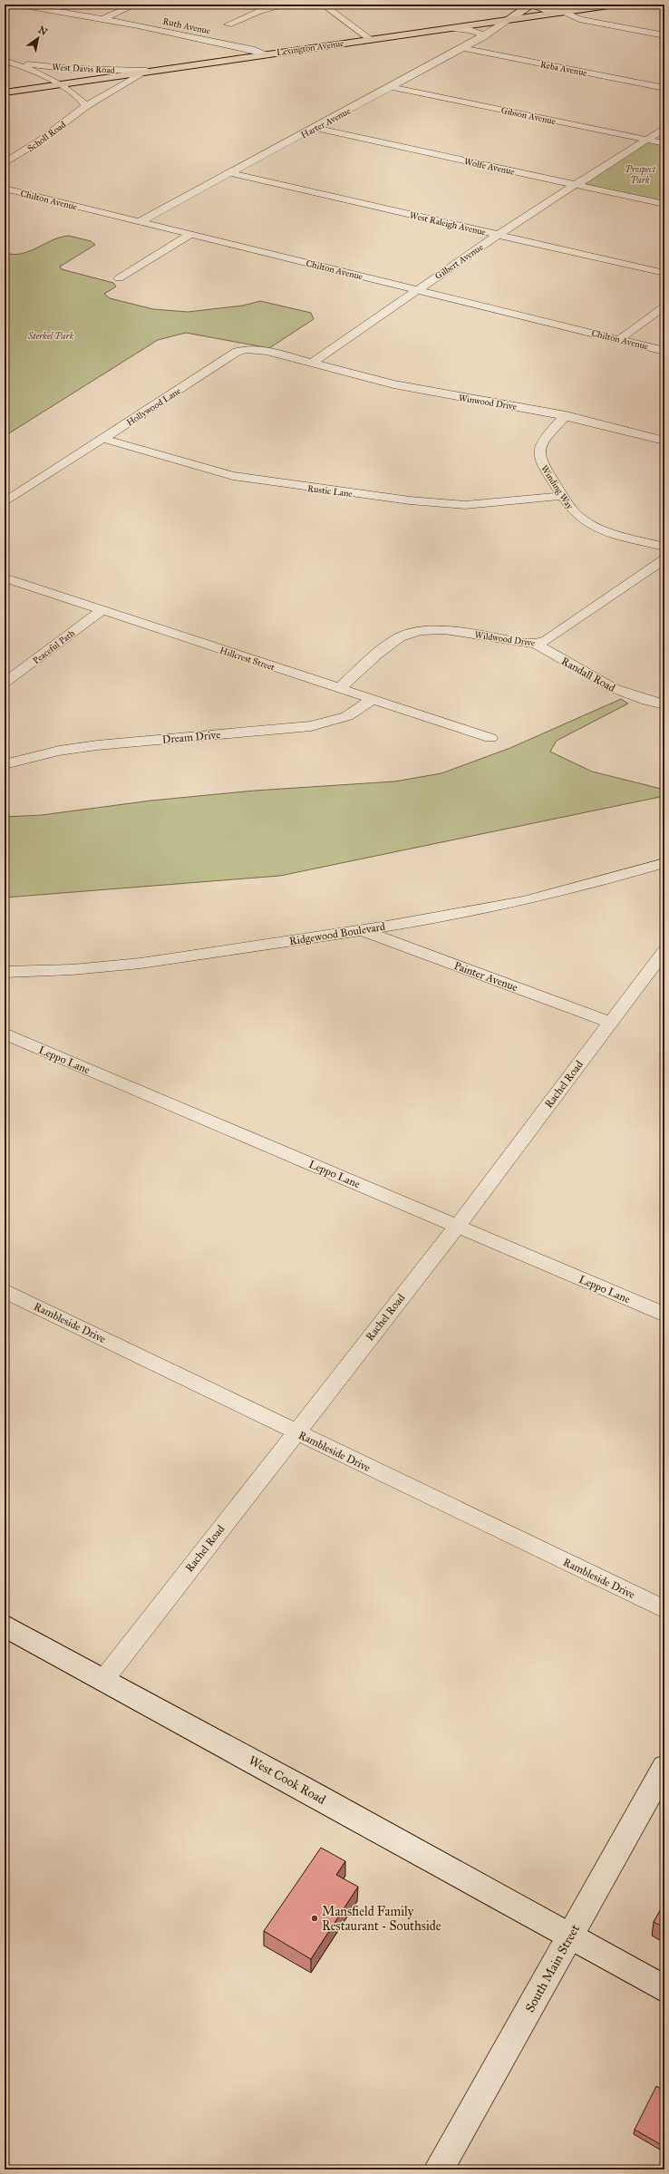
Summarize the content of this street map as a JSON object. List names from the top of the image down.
{
  "streets": {
    "main road": ["Lexington Avenue", "West Cook Road", "South Main Street"],
    "street": [
      "Ruth Avenue",
      "West Davis Road",
      "Reba Avenue",
      "Gibson Avenue",
      "Harter Avenue",
      "Scholl Road",
      "Wolfe Avenue",
      "Chilton Avenue",
      "West Raleigh Avenue",
      "Gilbert Avenue",
      "Winwood Drive",
      "Hollywood Lane",
      "Winding Way",
      "Rustic Lane",
      "Wildwood Drive",
      "Peaceful Path",
      "Hillcrest Street",
      "Randall Road",
      "Dream Drive",
      "Ridgewood Boulevard",
      "Painter Avenue",
      "Leppo Lane",
      "Rachel Road",
      "Rambleside Drive"
    ]
  },
  "crossings": [
    ["Ruth Avenue", "Lexington Avenue"],
    ["Lexington Avenue", "West Davis Road"],
    ["Lexington Avenue", "Harter Avenue"],
    ["Lexington Avenue", "Scholl Road"],
    ["West Davis Road", "Scholl Road"],
    ["Reba Avenue", "Harter Avenue"],
    ["Gibson Avenue", "Harter Avenue"],
    ["Gibson Avenue", "Gilbert Avenue"],
    ["Harter Avenue", "Wolfe Avenue"],
    ["Harter Avenue", "Chilton Avenue"],
    ["Harter Avenue", "West Raleigh Avenue"],
    ["Wolfe Avenue", "Gilbert Avenue"],
    ["Chilton Avenue", "Gilbert Avenue"],
    ["West Raleigh Avenue", "Gilbert Avenue"],
    ["Gilbert Avenue", "Winwood Drive"],
    ["Gilbert Avenue", "Hollywood Lane"],
    ["Winwood Drive", "Hollywood Lane"],
    ["Winwood Drive", "Winding Way"],
    ["Hollywood Lane", "Rustic Lane"],
    ["Winding Way", "Rustic Lane"],
    ["Wildwood Drive", "Hillcrest Street"],
    ["Wildwood Drive", "Randall Road"],
    ["Peaceful Path", "Hillcrest Street"],
    ["Hillcrest Street", "Dream Drive"],
    ["Ridgewood Boulevard", "Painter Avenue"],
    ["Painter Avenue", "Rachel Road"],
    ["Leppo Lane", "Rachel Road"],
    ["Rachel Road", "Rambleside Drive"],
    ["Rachel Road", "West Cook Road"],
    ["West Cook Road", "South Main Street"]
  ],
  "parks": ["Prospect Park", "Sterkel Park"],
  "places": ["Mansfield Family Restaurant - Southside"],
  "north": "top right"
}
